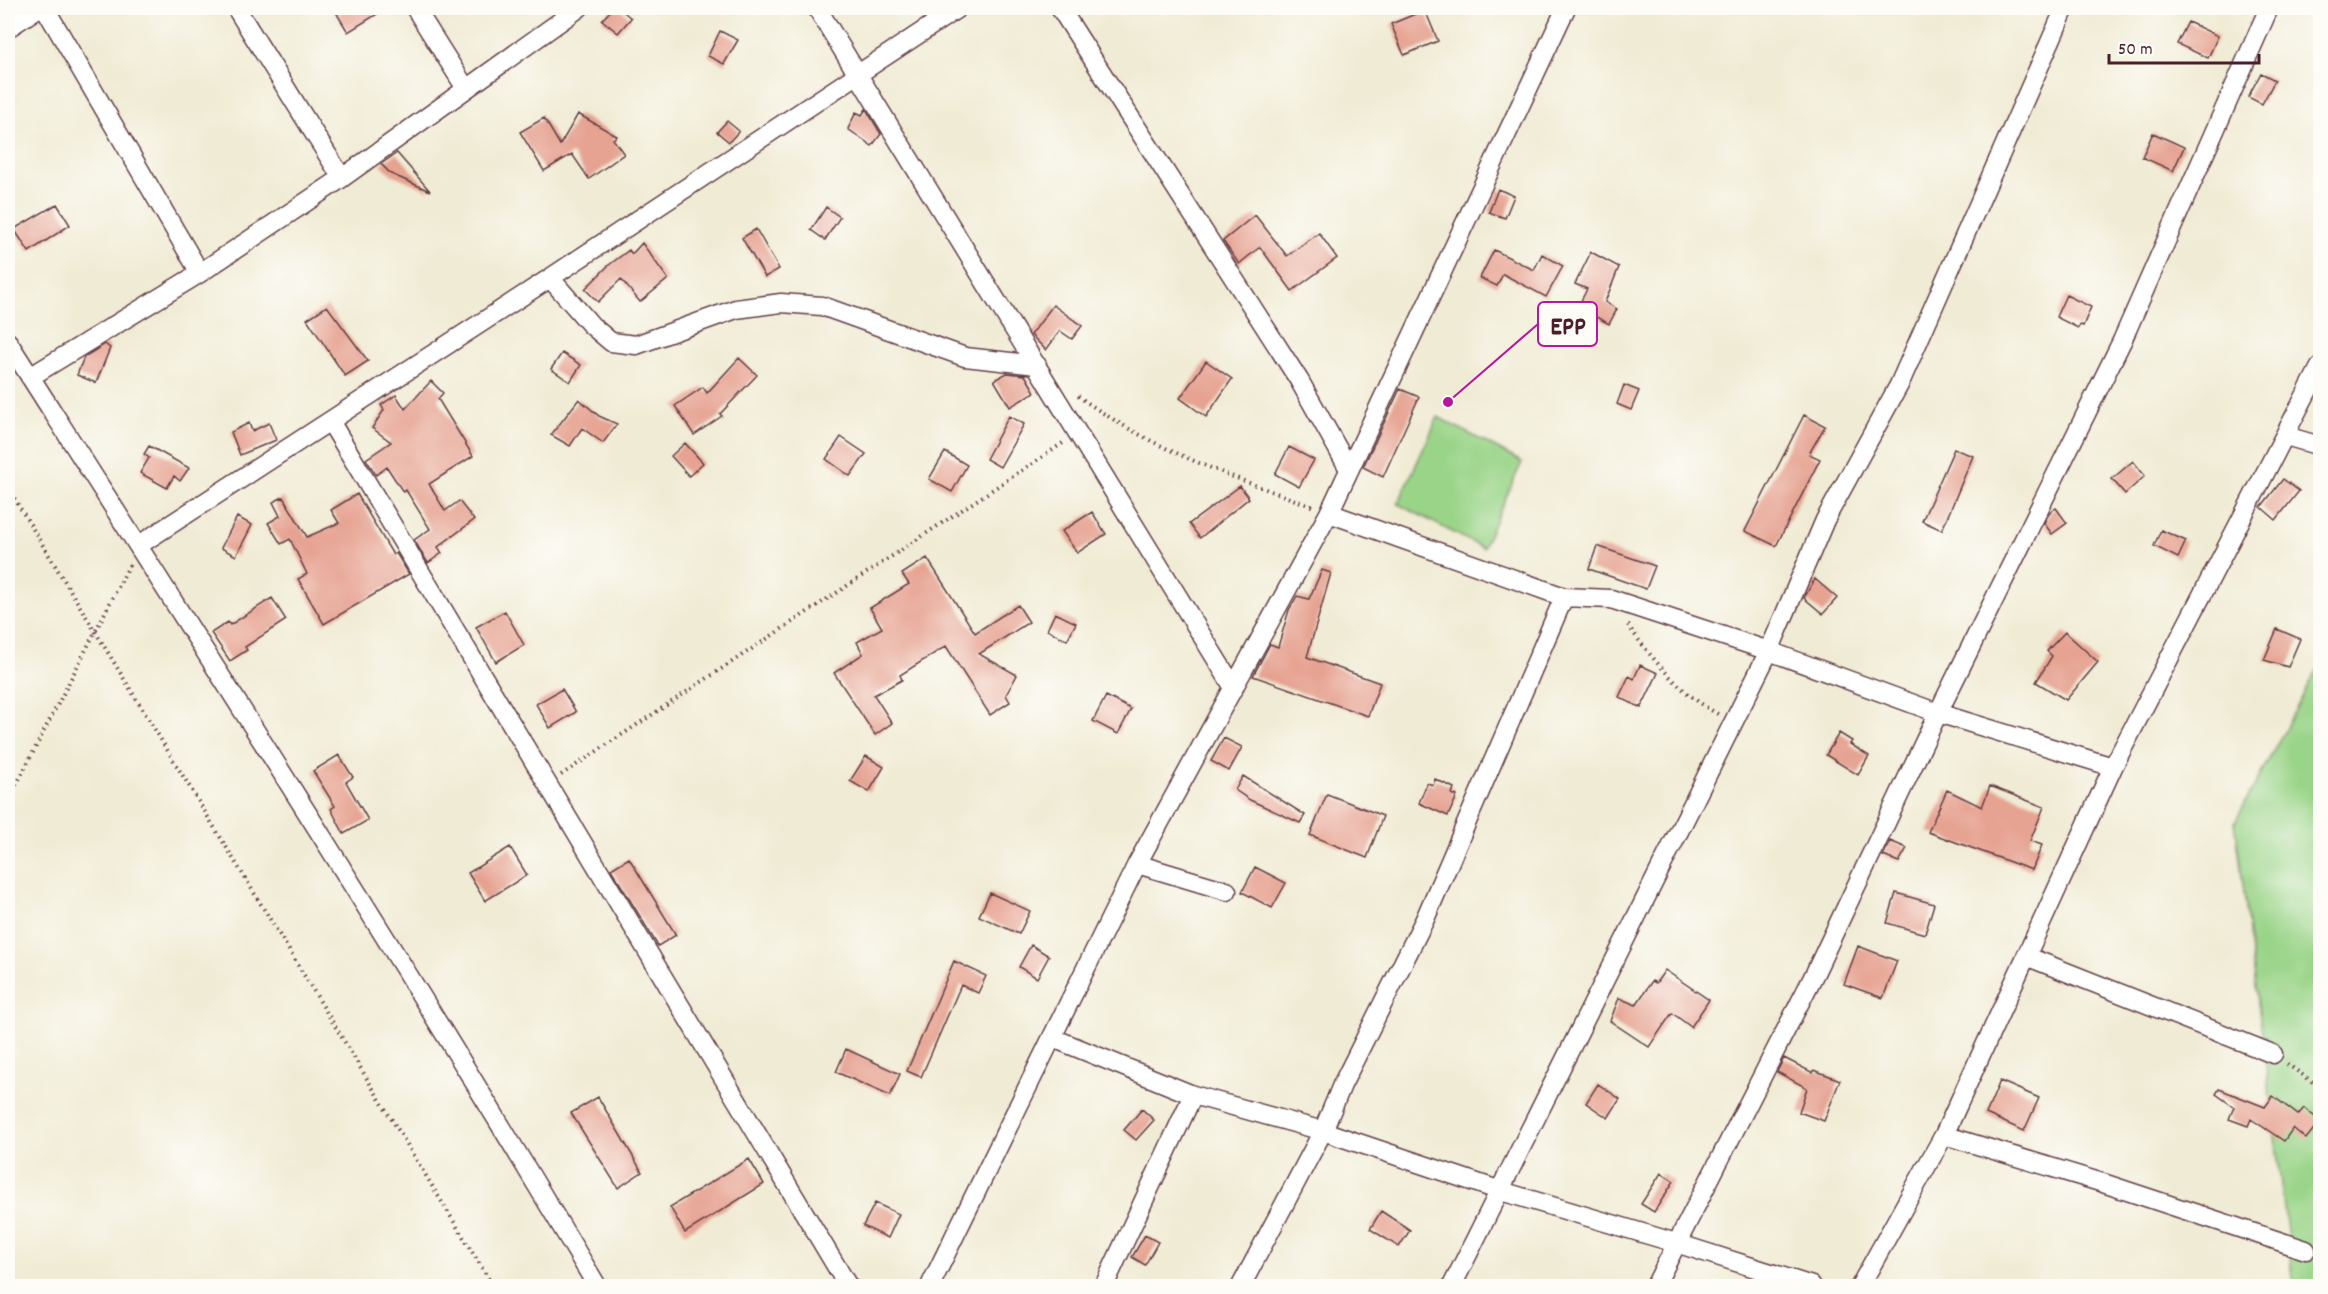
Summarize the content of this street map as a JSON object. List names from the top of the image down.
{
  "places": ["EPP"],
  "scale_bar": "50 m"
}
